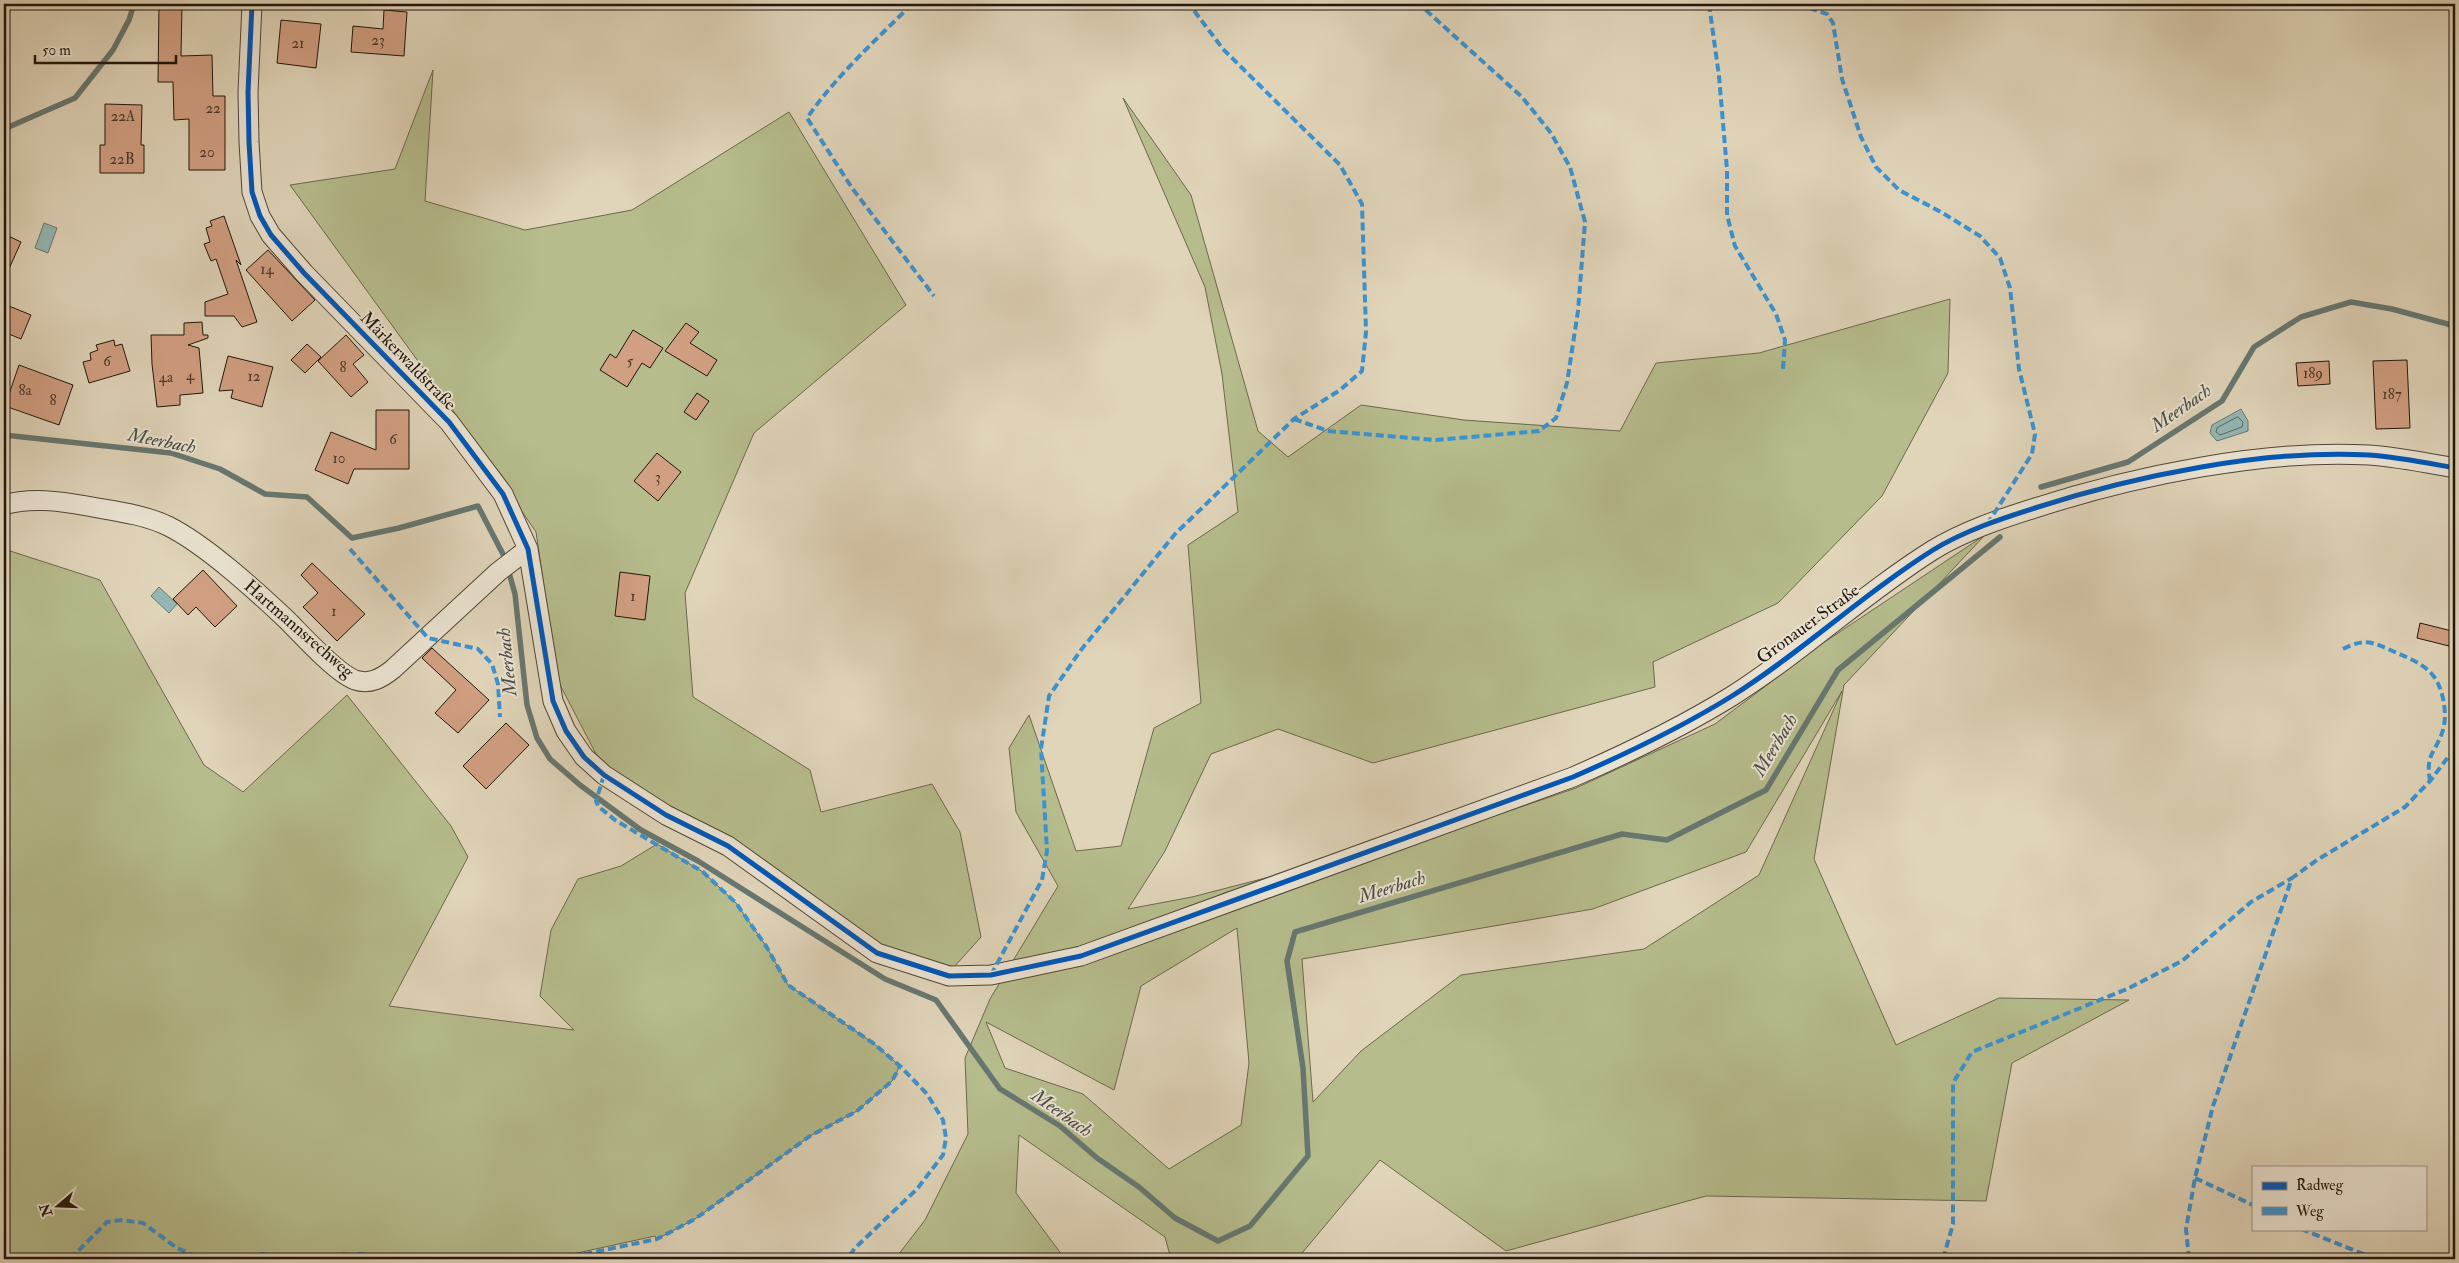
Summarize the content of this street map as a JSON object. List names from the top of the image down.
{
  "streets": {
    "street": ["Märkerwaldstraße", "Gronauer Straße", "Hartmannsrechweg"]
  },
  "crossings": [
    ["Märkerwaldstraße", "Gronauer Straße"],
    ["Märkerwaldstraße", "Hartmannsrechweg"]
  ],
  "water": ["Meerbach"],
  "house_numbers": [
    "23",
    "21",
    "22",
    "22A",
    "20",
    "22B",
    "14",
    "6",
    "5",
    "8",
    "189",
    "4",
    "12",
    "4a",
    "8a",
    "187",
    "8",
    "6",
    "10",
    "3",
    "1",
    "1"
  ],
  "legend": ["Radweg", "Weg"],
  "scale_bar": "50 m",
  "north": "left"
}
